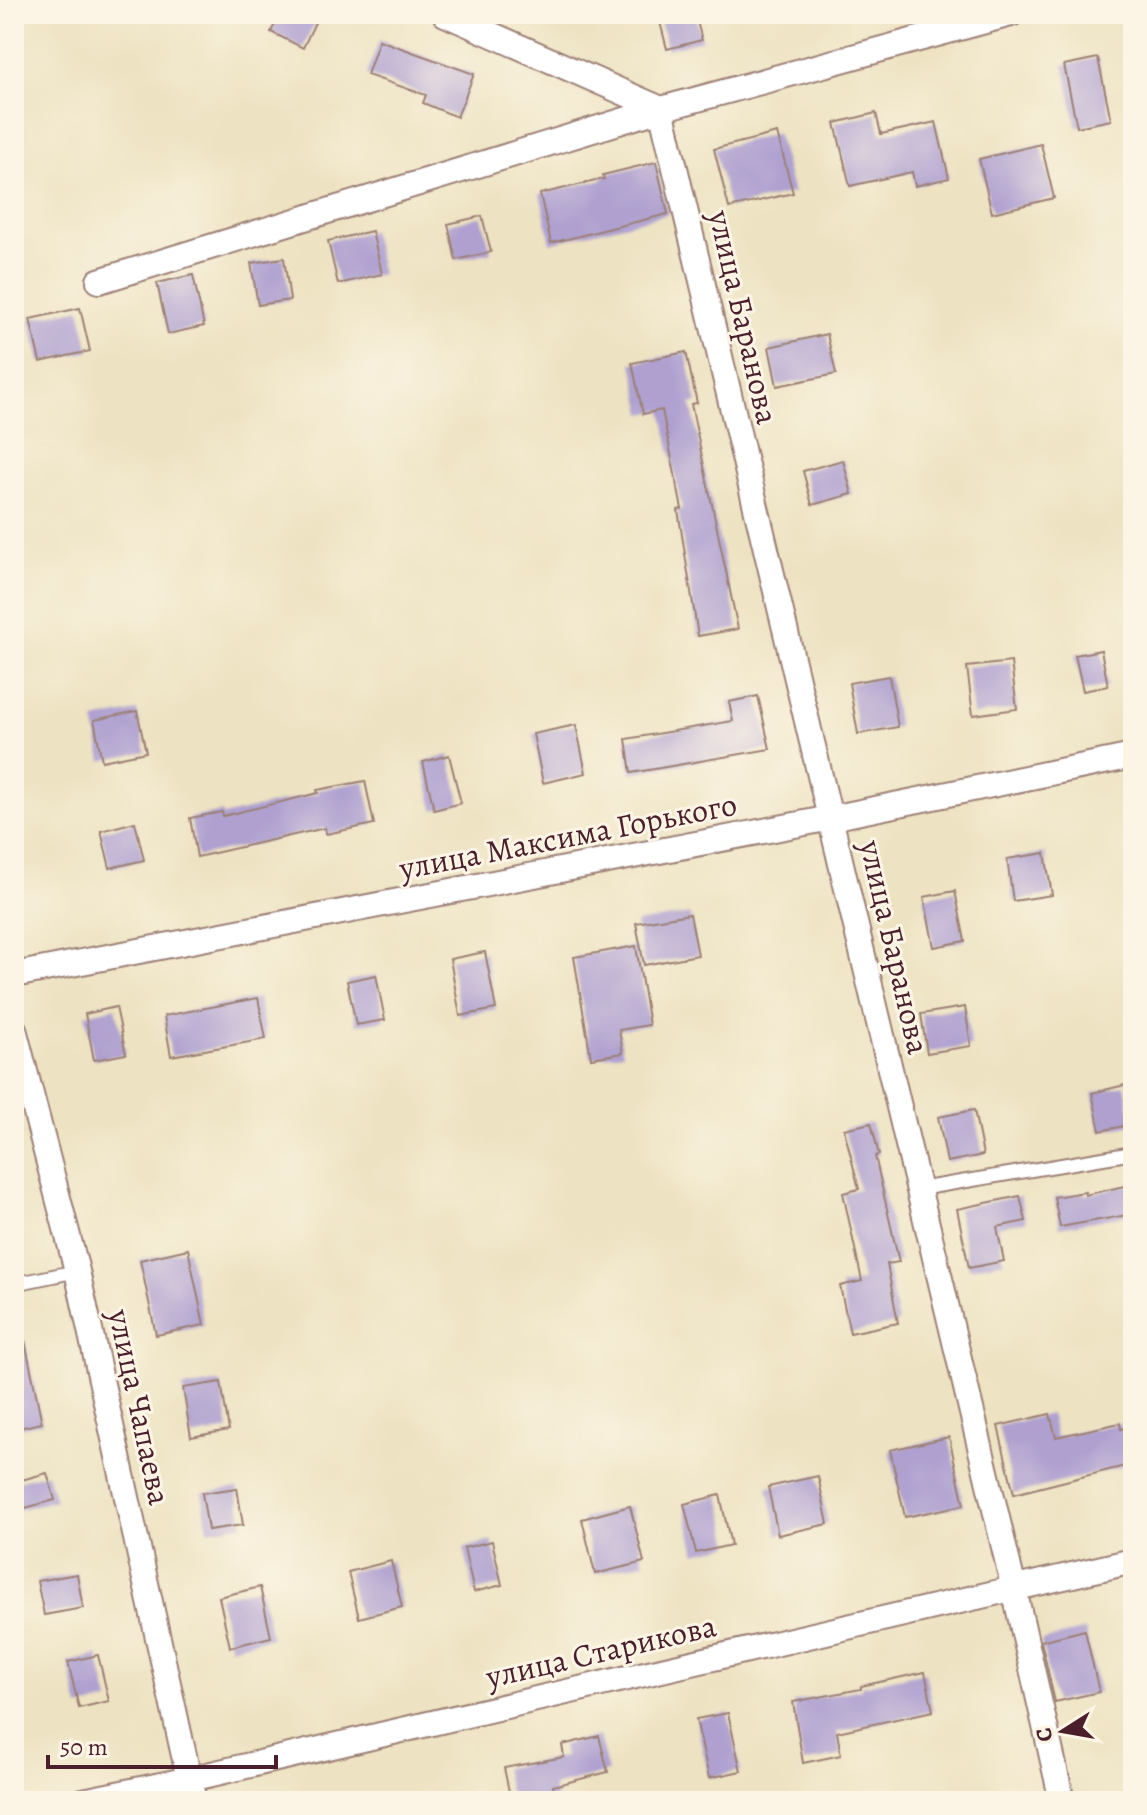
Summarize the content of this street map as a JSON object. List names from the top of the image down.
{
  "streets": {
    "street": [
      "улица Баранова",
      "улица Максима Горького",
      "улица Чапаева",
      "улица Старикова"
    ]
  },
  "crossings": [
    ["улица Баранова", "улица Максима Горького"],
    ["улица Баранова", "улица Старикова"],
    ["улица Чапаева", "улица Старикова"]
  ],
  "scale_bar": "50 m",
  "north": "left"
}
